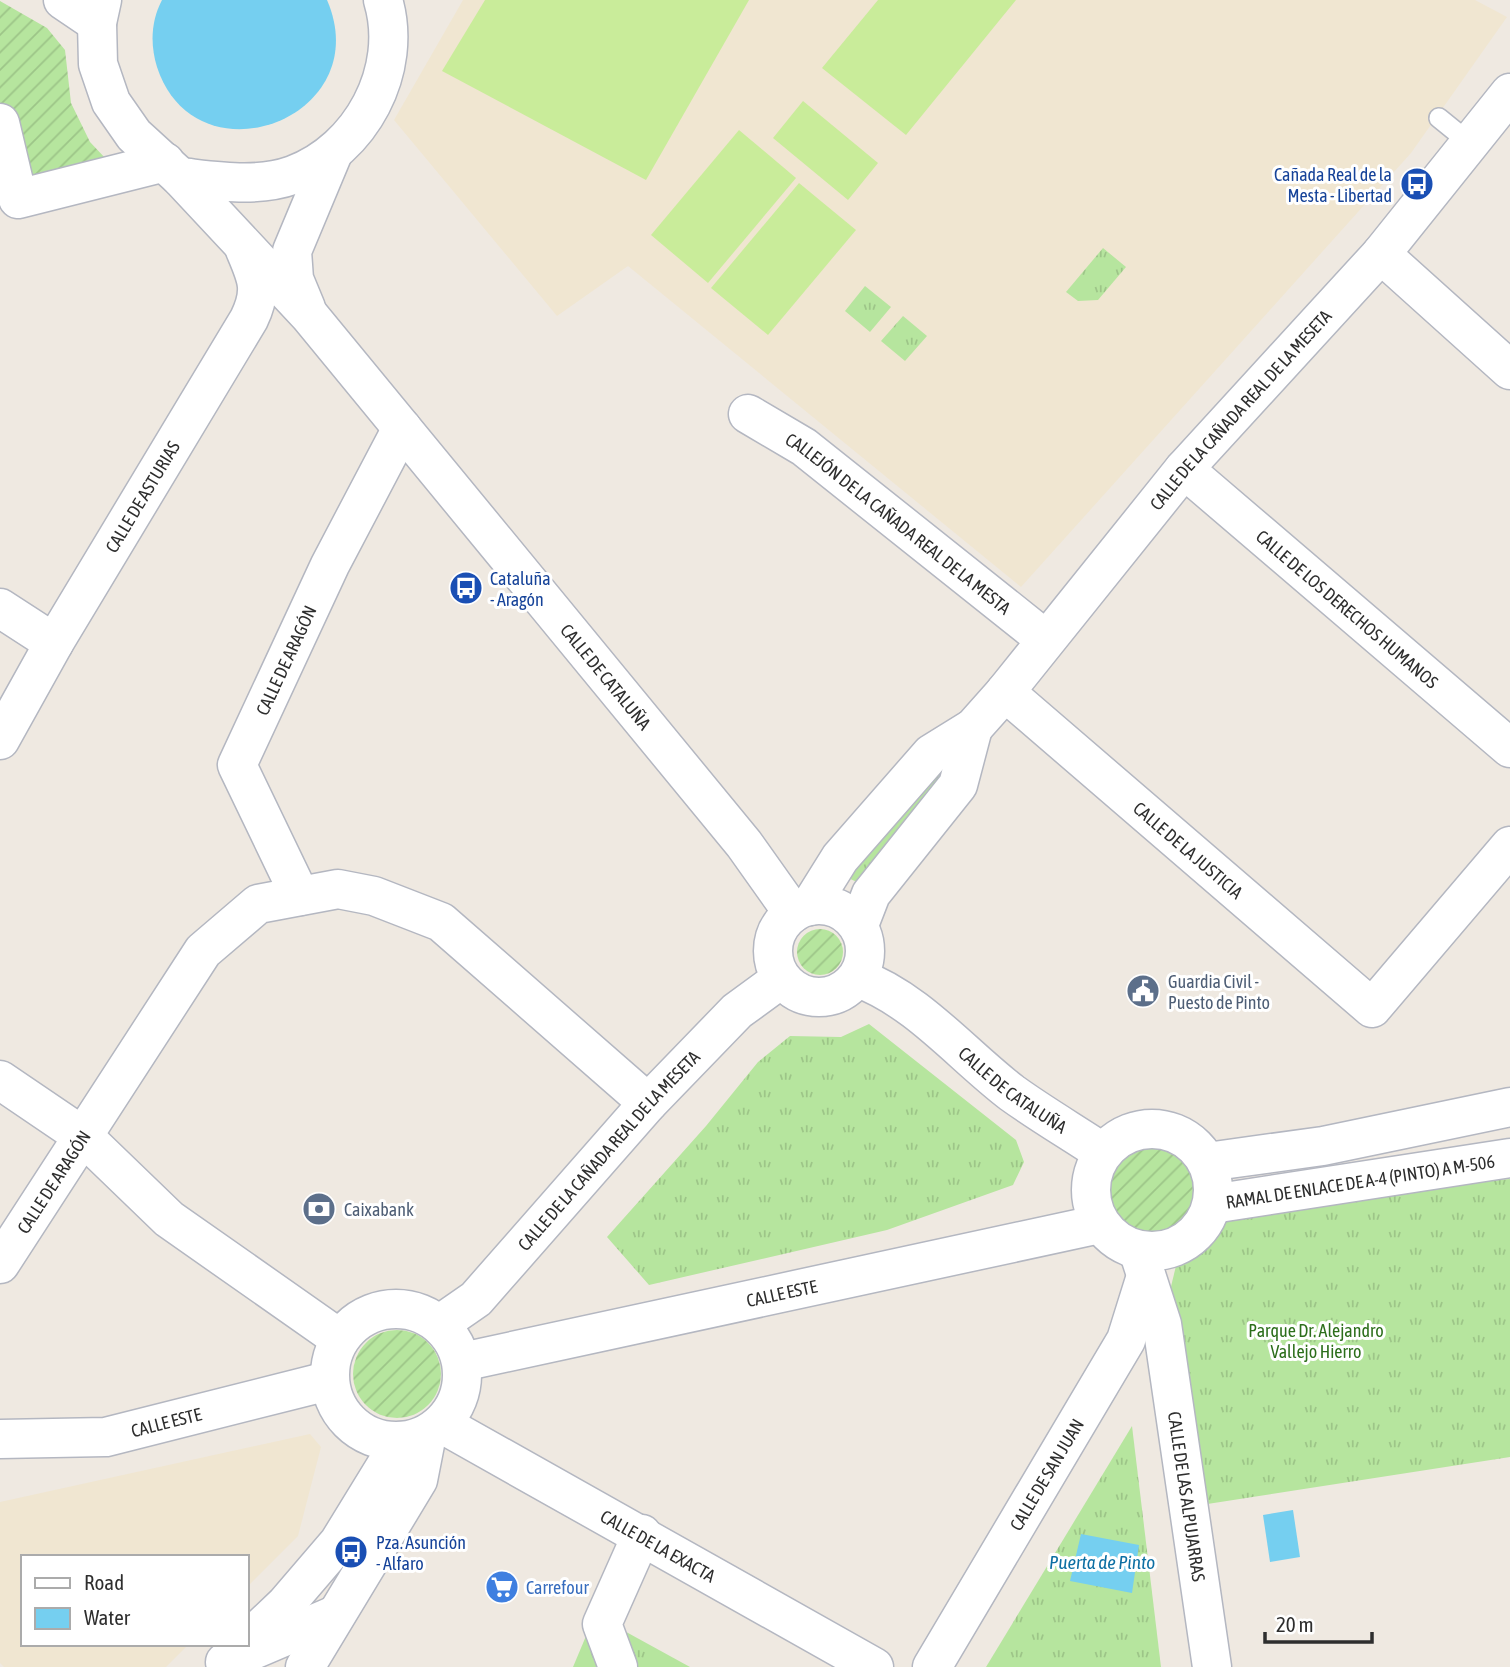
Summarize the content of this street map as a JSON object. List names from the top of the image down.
{
  "streets": {
    "street": [
      "CALLE DE LA CAÑADA REAL DE LA MESETA",
      "CALLE DE ASTURIAS",
      "CALLEJÓN DE LA CAÑADA REAL DE LA MESTA",
      "CALLE DE LOS DERECHOS HUMANOS",
      "CALLE DE ARAGÓN",
      "CALLE DE CATALUÑA",
      "CALLE DE LA JUSTICIA",
      "RAMAL DE ENLACE DE A-4 (PINTO) A M-506",
      "CALLE ESTE",
      "CALLE DE SAN JUAN",
      "CALLE DE LAS ALPUJARRAS",
      "CALLE DE LA EXACTA"
    ]
  },
  "crossings": [
    ["CALLE DE LA CAÑADA REAL DE LA MESETA", "CALLEJÓN DE LA CAÑADA REAL DE LA MESTA"],
    ["CALLE DE LA CAÑADA REAL DE LA MESETA", "CALLE DE LOS DERECHOS HUMANOS"],
    ["CALLE DE LA CAÑADA REAL DE LA MESETA", "CALLE DE ARAGÓN"],
    ["CALLE DE LA CAÑADA REAL DE LA MESETA", "CALLE DE CATALUÑA"],
    ["CALLE DE LA CAÑADA REAL DE LA MESETA", "CALLE DE LA JUSTICIA"],
    ["CALLE DE LA CAÑADA REAL DE LA MESETA", "CALLE ESTE"],
    ["CALLE DE LA CAÑADA REAL DE LA MESETA", "CALLE DE LA EXACTA"],
    ["CALLE DE ARAGÓN", "CALLE DE CATALUÑA"],
    ["CALLE DE CATALUÑA", "RAMAL DE ENLACE DE A-4 (PINTO) A M-506"],
    ["CALLE DE CATALUÑA", "CALLE ESTE"],
    ["CALLE DE CATALUÑA", "CALLE DE SAN JUAN"],
    ["RAMAL DE ENLACE DE A-4 (PINTO) A M-506", "CALLE ESTE"],
    ["RAMAL DE ENLACE DE A-4 (PINTO) A M-506", "CALLE DE SAN JUAN"],
    ["CALLE ESTE", "CALLE DE SAN JUAN"],
    ["CALLE ESTE", "CALLE DE LA EXACTA"]
  ],
  "water": ["Puerta de Pinto"],
  "parks": ["Parque Dr. Alejandro Vallejo Hierro"],
  "places": {
    "bus stop": ["Cañada Real de la Mesta - Libertad", "Cataluña - Aragón", "Pza. Asunción - Alfaro"],
    "public building": ["Guardia Civil - Puesto de Pinto"],
    "bank": ["Caixabank"],
    "supermarket": ["Carrefour"]
  },
  "legend": ["Road", "Water"],
  "scale_bar": "20 m"
}
